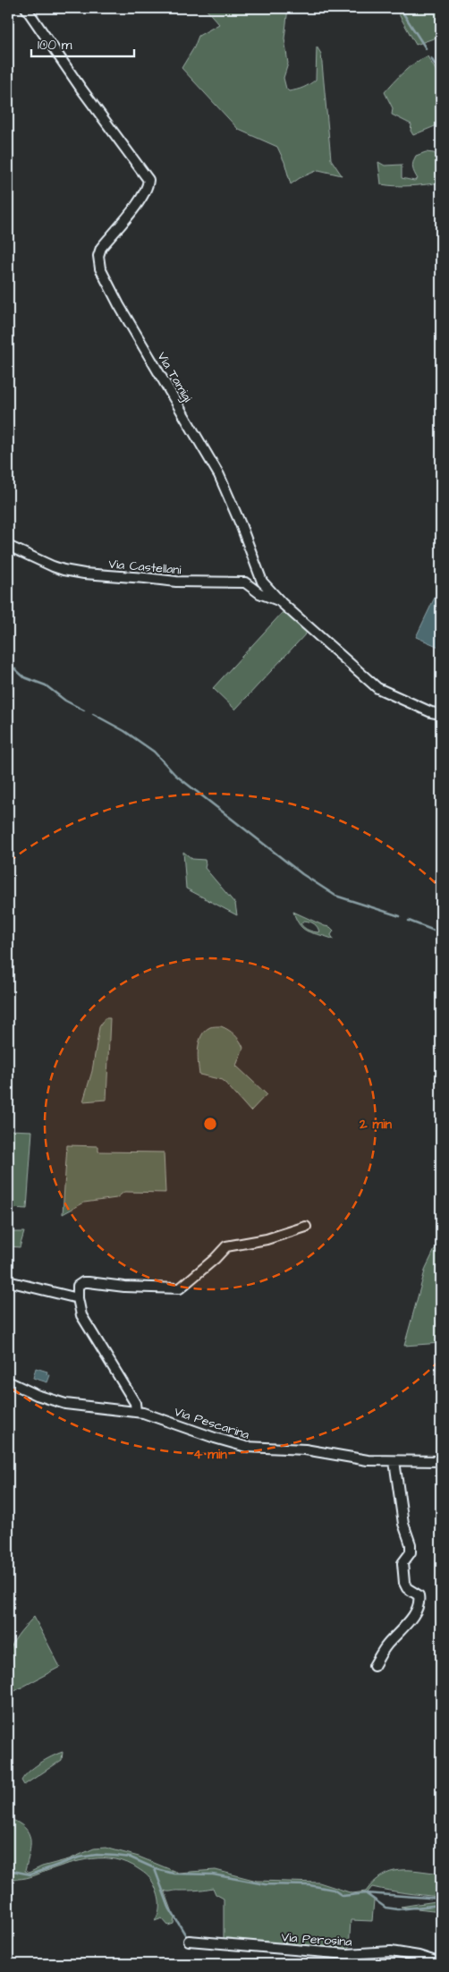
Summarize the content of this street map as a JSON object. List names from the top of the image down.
{
  "streets": {
    "street": [
      "Via Tamigi",
      "Via Castellani",
      "Via Pescarina",
      "Via Perosina"
    ]
  },
  "crossings": [
    ["Via Tamigi", "Via Castellani"]
  ],
  "scale_bar": "100 m",
  "rings": ["2 min", "4 min"]
}
